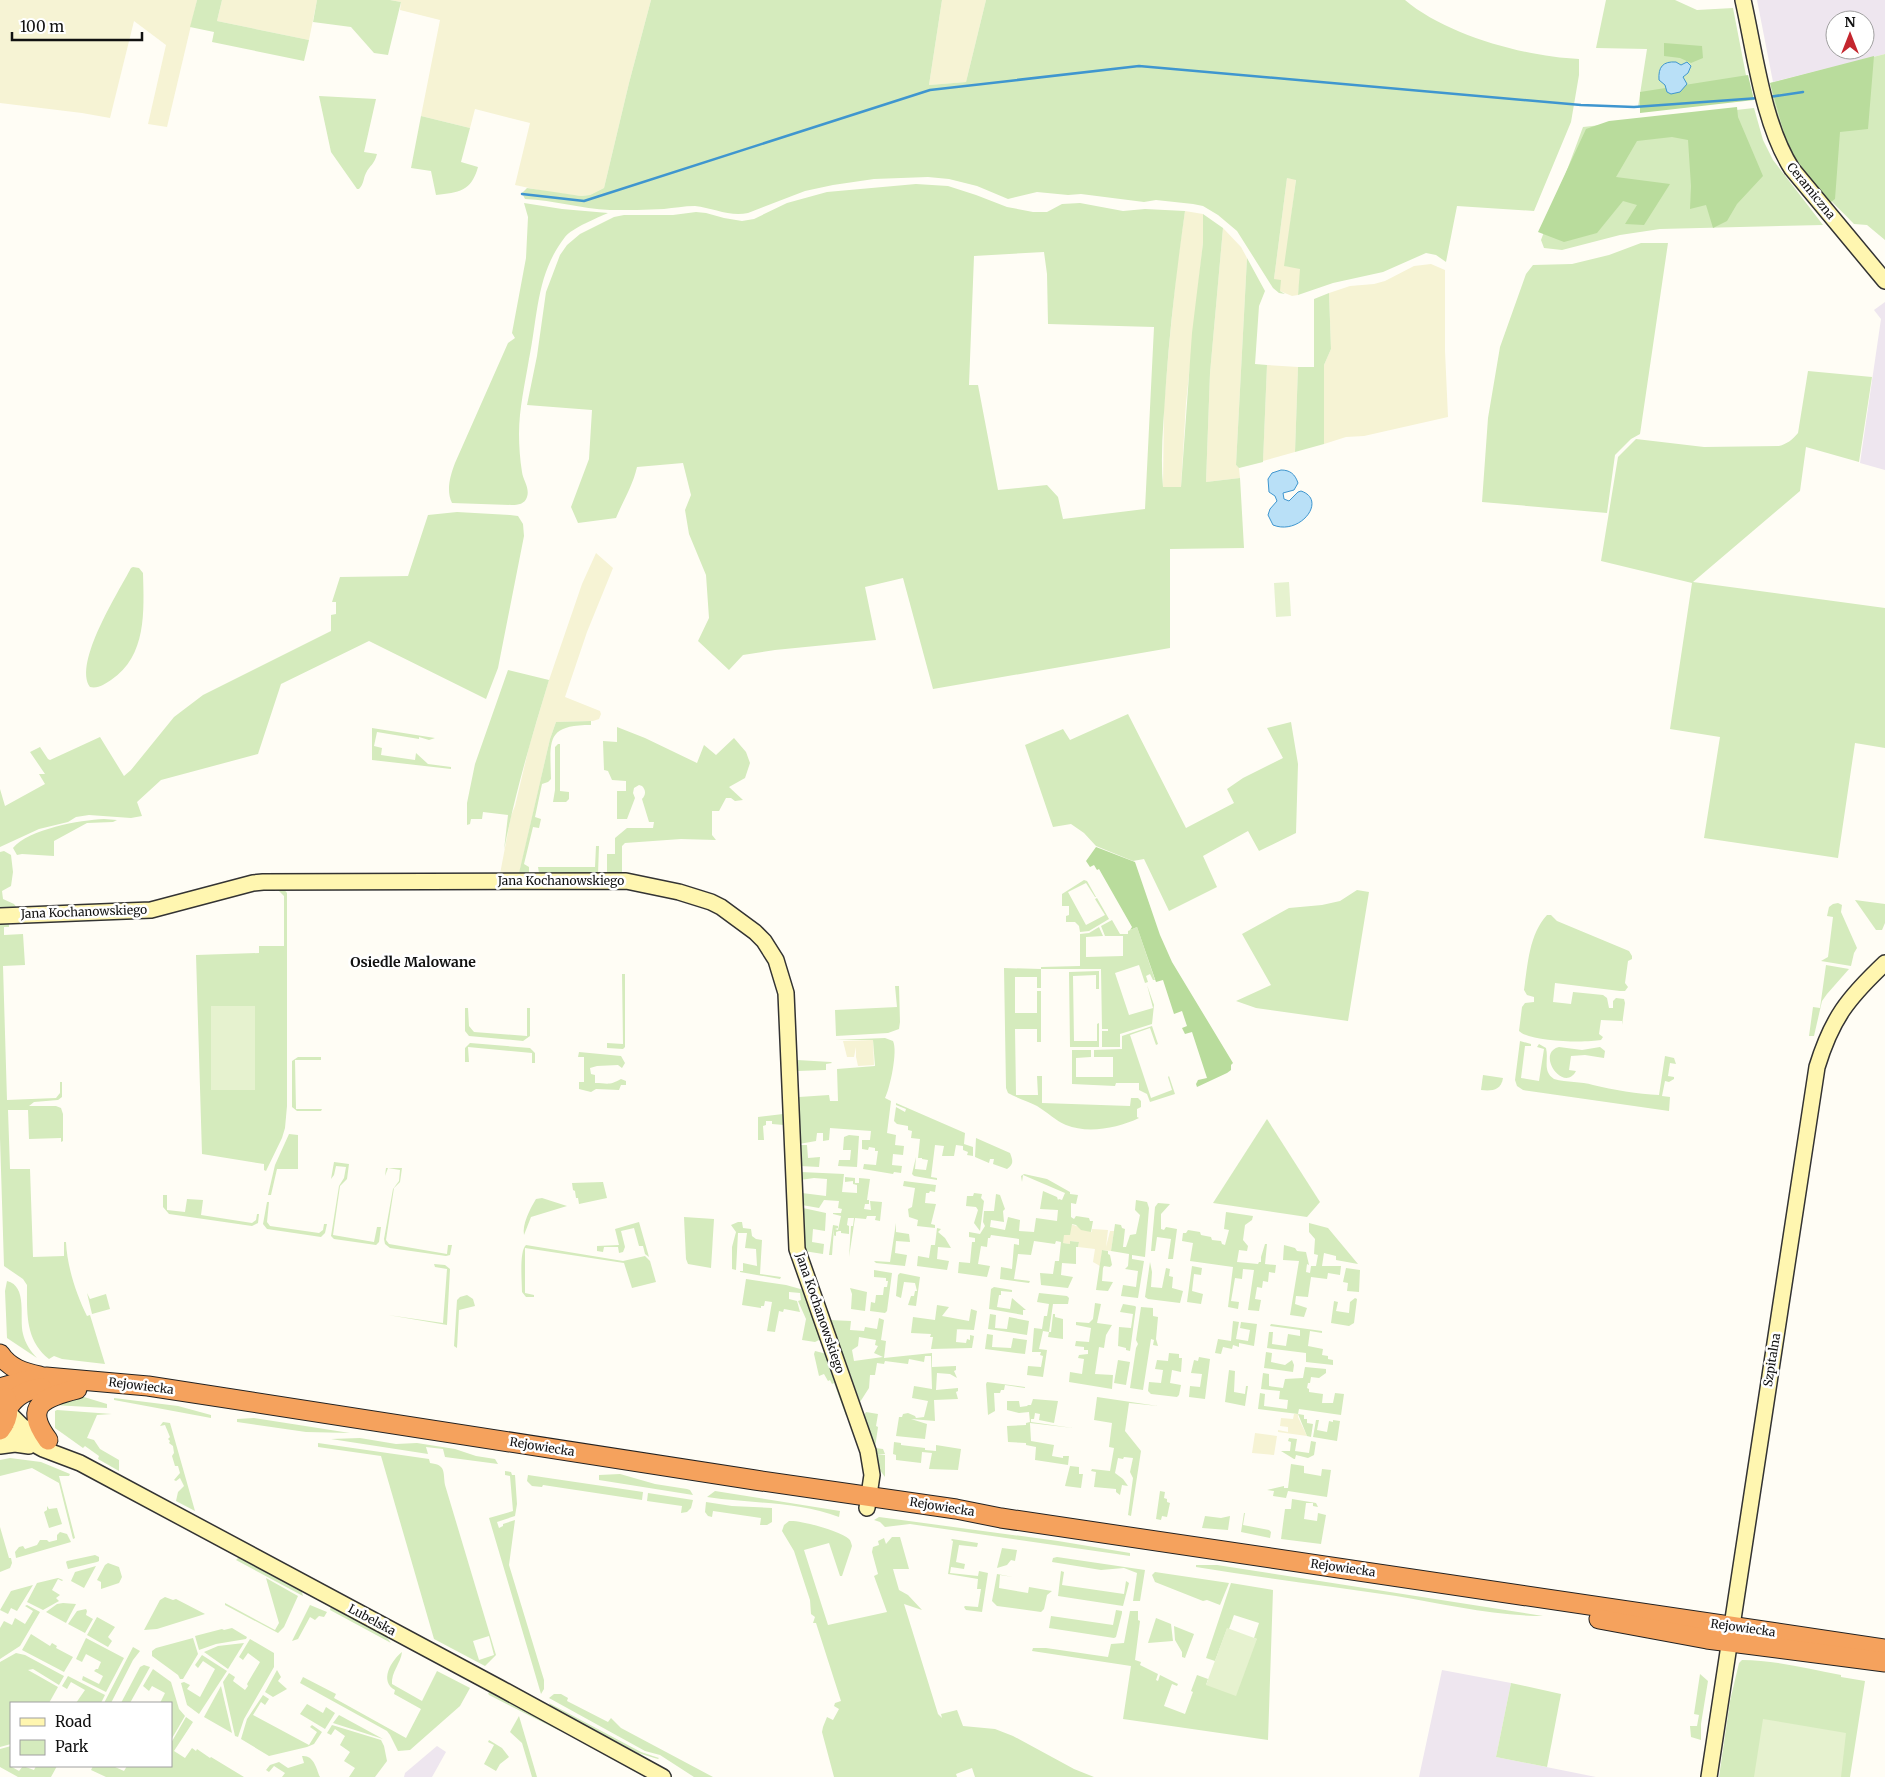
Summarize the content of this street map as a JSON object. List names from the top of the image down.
{
  "streets": {
    "highway": ["Rejowiecka"],
    "street": [
      "Ceramiczna",
      "Jana Kochanowskiego",
      "Szpitalna",
      "Lubelska"
    ]
  },
  "crossings": [
    ["Jana Kochanowskiego", "Rejowiecka"],
    ["Szpitalna", "Rejowiecka"],
    ["Rejowiecka", "Lubelska"]
  ],
  "districts": ["Osiedle Malowane"],
  "legend": ["Road", "Park"],
  "scale_bar": "100 m",
  "north": "top"
}
